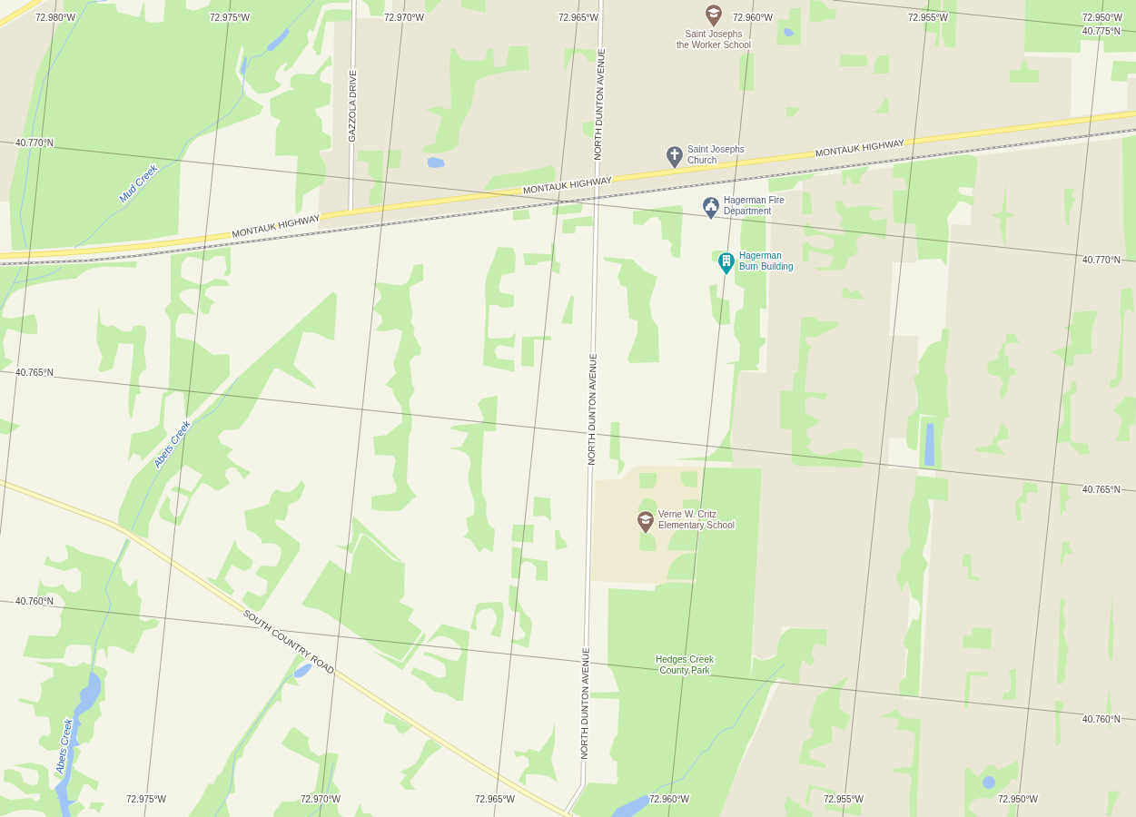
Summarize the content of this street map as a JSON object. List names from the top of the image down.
{
  "streets": {
    "main road": ["MONTAUK HIGHWAY", "SOUTH COUNTRY ROAD"],
    "street": ["NORTH DUNTON AVENUE", "GAZZOLA DRIVE"]
  },
  "crossings": [
    ["NORTH DUNTON AVENUE", "MONTAUK HIGHWAY"],
    ["NORTH DUNTON AVENUE", "SOUTH COUNTRY ROAD"],
    ["GAZZOLA DRIVE", "MONTAUK HIGHWAY"]
  ],
  "water": ["Mud Creek", "Abets Creek"],
  "parks": ["Hedges Creek County Park"],
  "places": {
    "school or university": ["Saint Josephs the Worker School", "Verne W. Critz Elementary School"],
    "church": ["Saint Josephs Church"],
    "public building": ["Hagerman Fire Department"],
    "building": ["Hagerman Burn Building"]
  },
  "coordinates": [
    "72.980°W",
    "72.975°W",
    "72.970°W",
    "72.965°W",
    "72.960°W",
    "72.955°W",
    "72.950°W",
    "40.775°N",
    "40.770°N",
    "40.765°N",
    "40.760°N"
  ]
}
